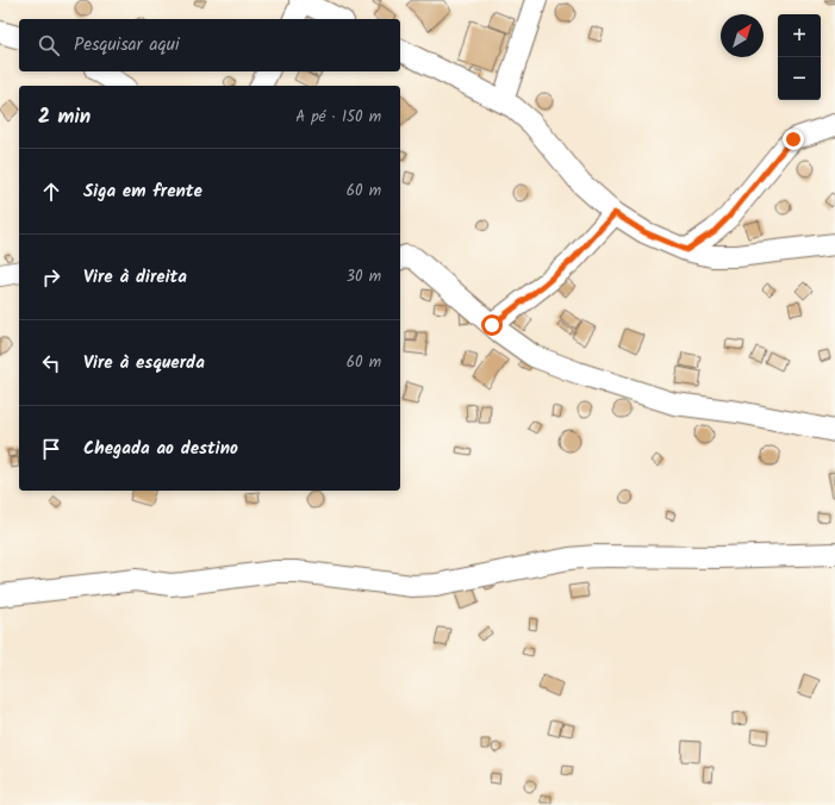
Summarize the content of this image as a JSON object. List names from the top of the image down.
{
  "north": "top right",
  "page": {
    "map_buttons": ["+", "−"],
    "search": "Pesquisar aqui",
    "heading": ["2 min", "A pé · 150 m"],
    "list": [
      ["Siga em frente", "60 m"],
      ["Vire à direita", "30 m"],
      ["Vire à esquerda", "60 m"],
      "Chegada ao destino"
    ]
  }
}
